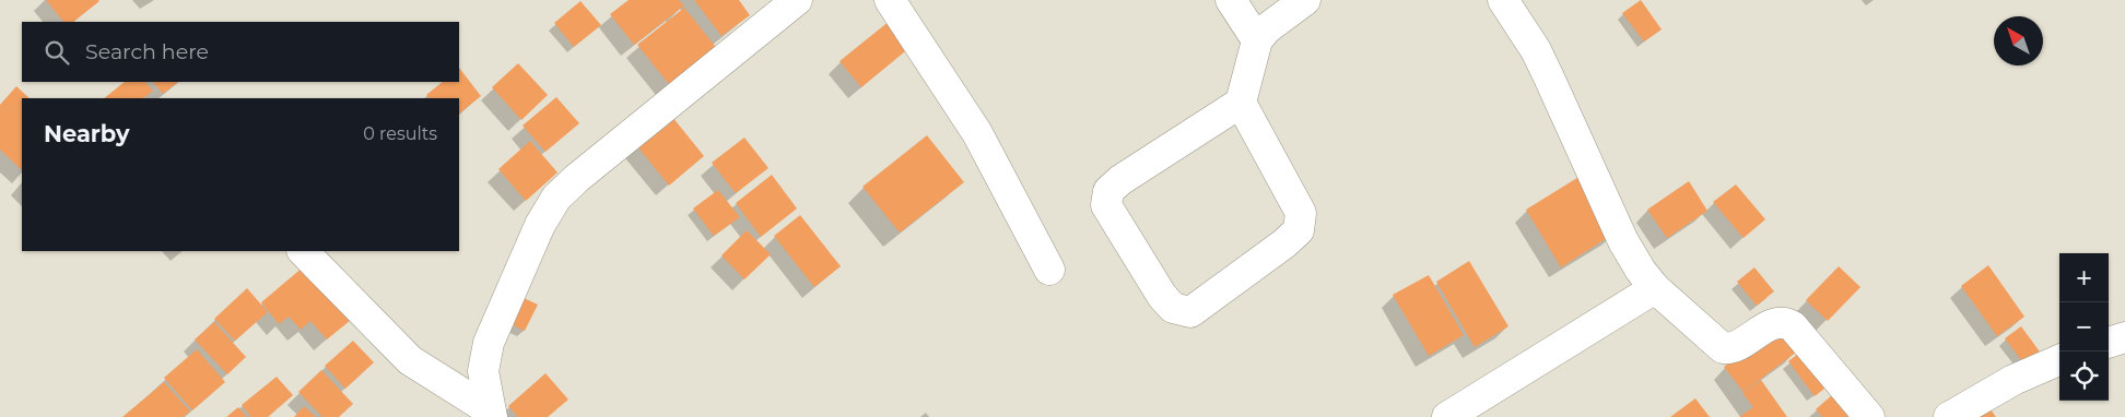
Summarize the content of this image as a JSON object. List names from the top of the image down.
{
  "north": "top left",
  "page": {
    "search": "Search here",
    "heading": ["Nearby", "0 results"],
    "map_buttons": ["+", "−"]
  }
}
